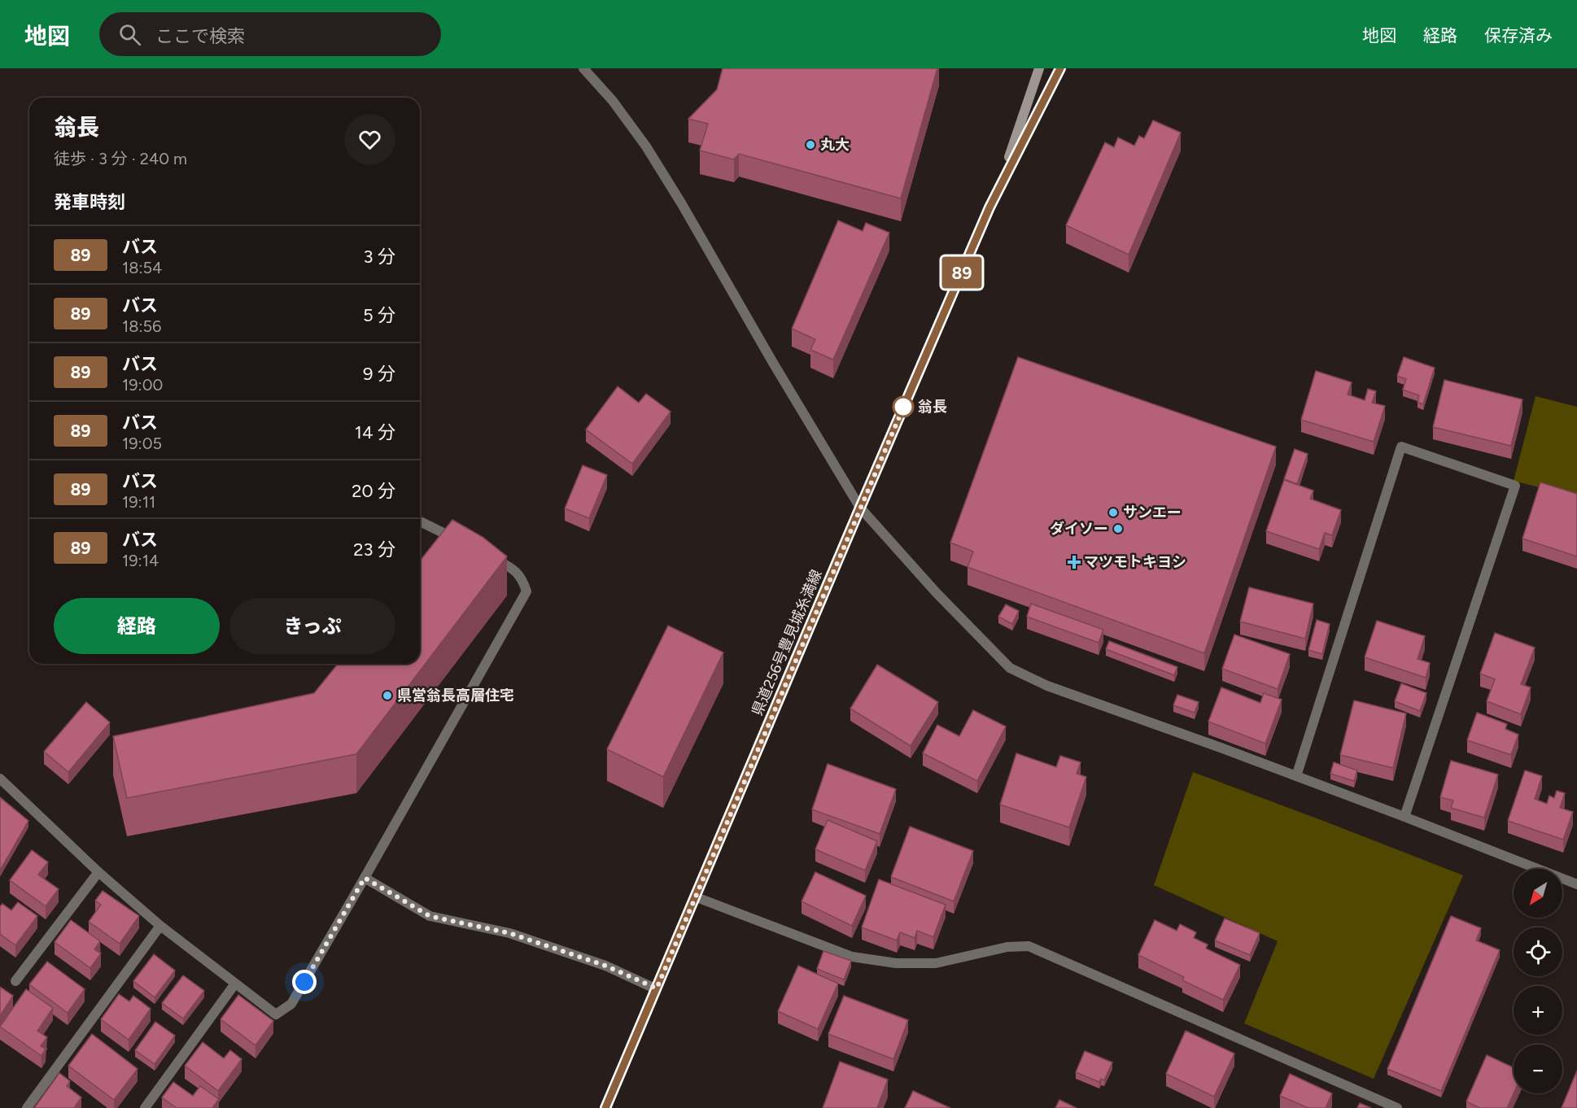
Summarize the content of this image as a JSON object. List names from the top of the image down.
{
  "streets": {
    "main road": ["県道256号豊見城糸満線"]
  },
  "places": {
    "other": [
      "丸大",
      "翁長",
      "サンエー",
      "ダイソー",
      "県営翁長高層住宅"
    ],
    "health": ["マツモトキヨシ"]
  },
  "lines": ["bus line 89"],
  "north": "bottom left",
  "page": {
    "header": "地図",
    "search": "ここで検索",
    "nav": ["地図", "経路", "保存済み"],
    "on_map": "89",
    "heading": [
      ["翁長", "徒歩 · 3 分 · 240 m"],
      "発車時刻"
    ],
    "list": [
      {
        "mark": "89",
        "name": "バス",
        "note": "18:54",
        "value": "3 分"
      },
      {
        "mark": "89",
        "name": "バス",
        "note": "18:56",
        "value": "5 分"
      },
      {
        "mark": "89",
        "name": "バス",
        "note": "19:00",
        "value": "9 分"
      },
      {
        "mark": "89",
        "name": "バス",
        "note": "19:05",
        "value": "14 分"
      },
      {
        "mark": "89",
        "name": "バス",
        "note": "19:11",
        "value": "20 分"
      },
      {
        "mark": "89",
        "name": "バス",
        "note": "19:14",
        "value": "23 分"
      }
    ],
    "buttons": ["経路", "きっぷ"],
    "map_buttons": ["+", "−"]
  }
}
